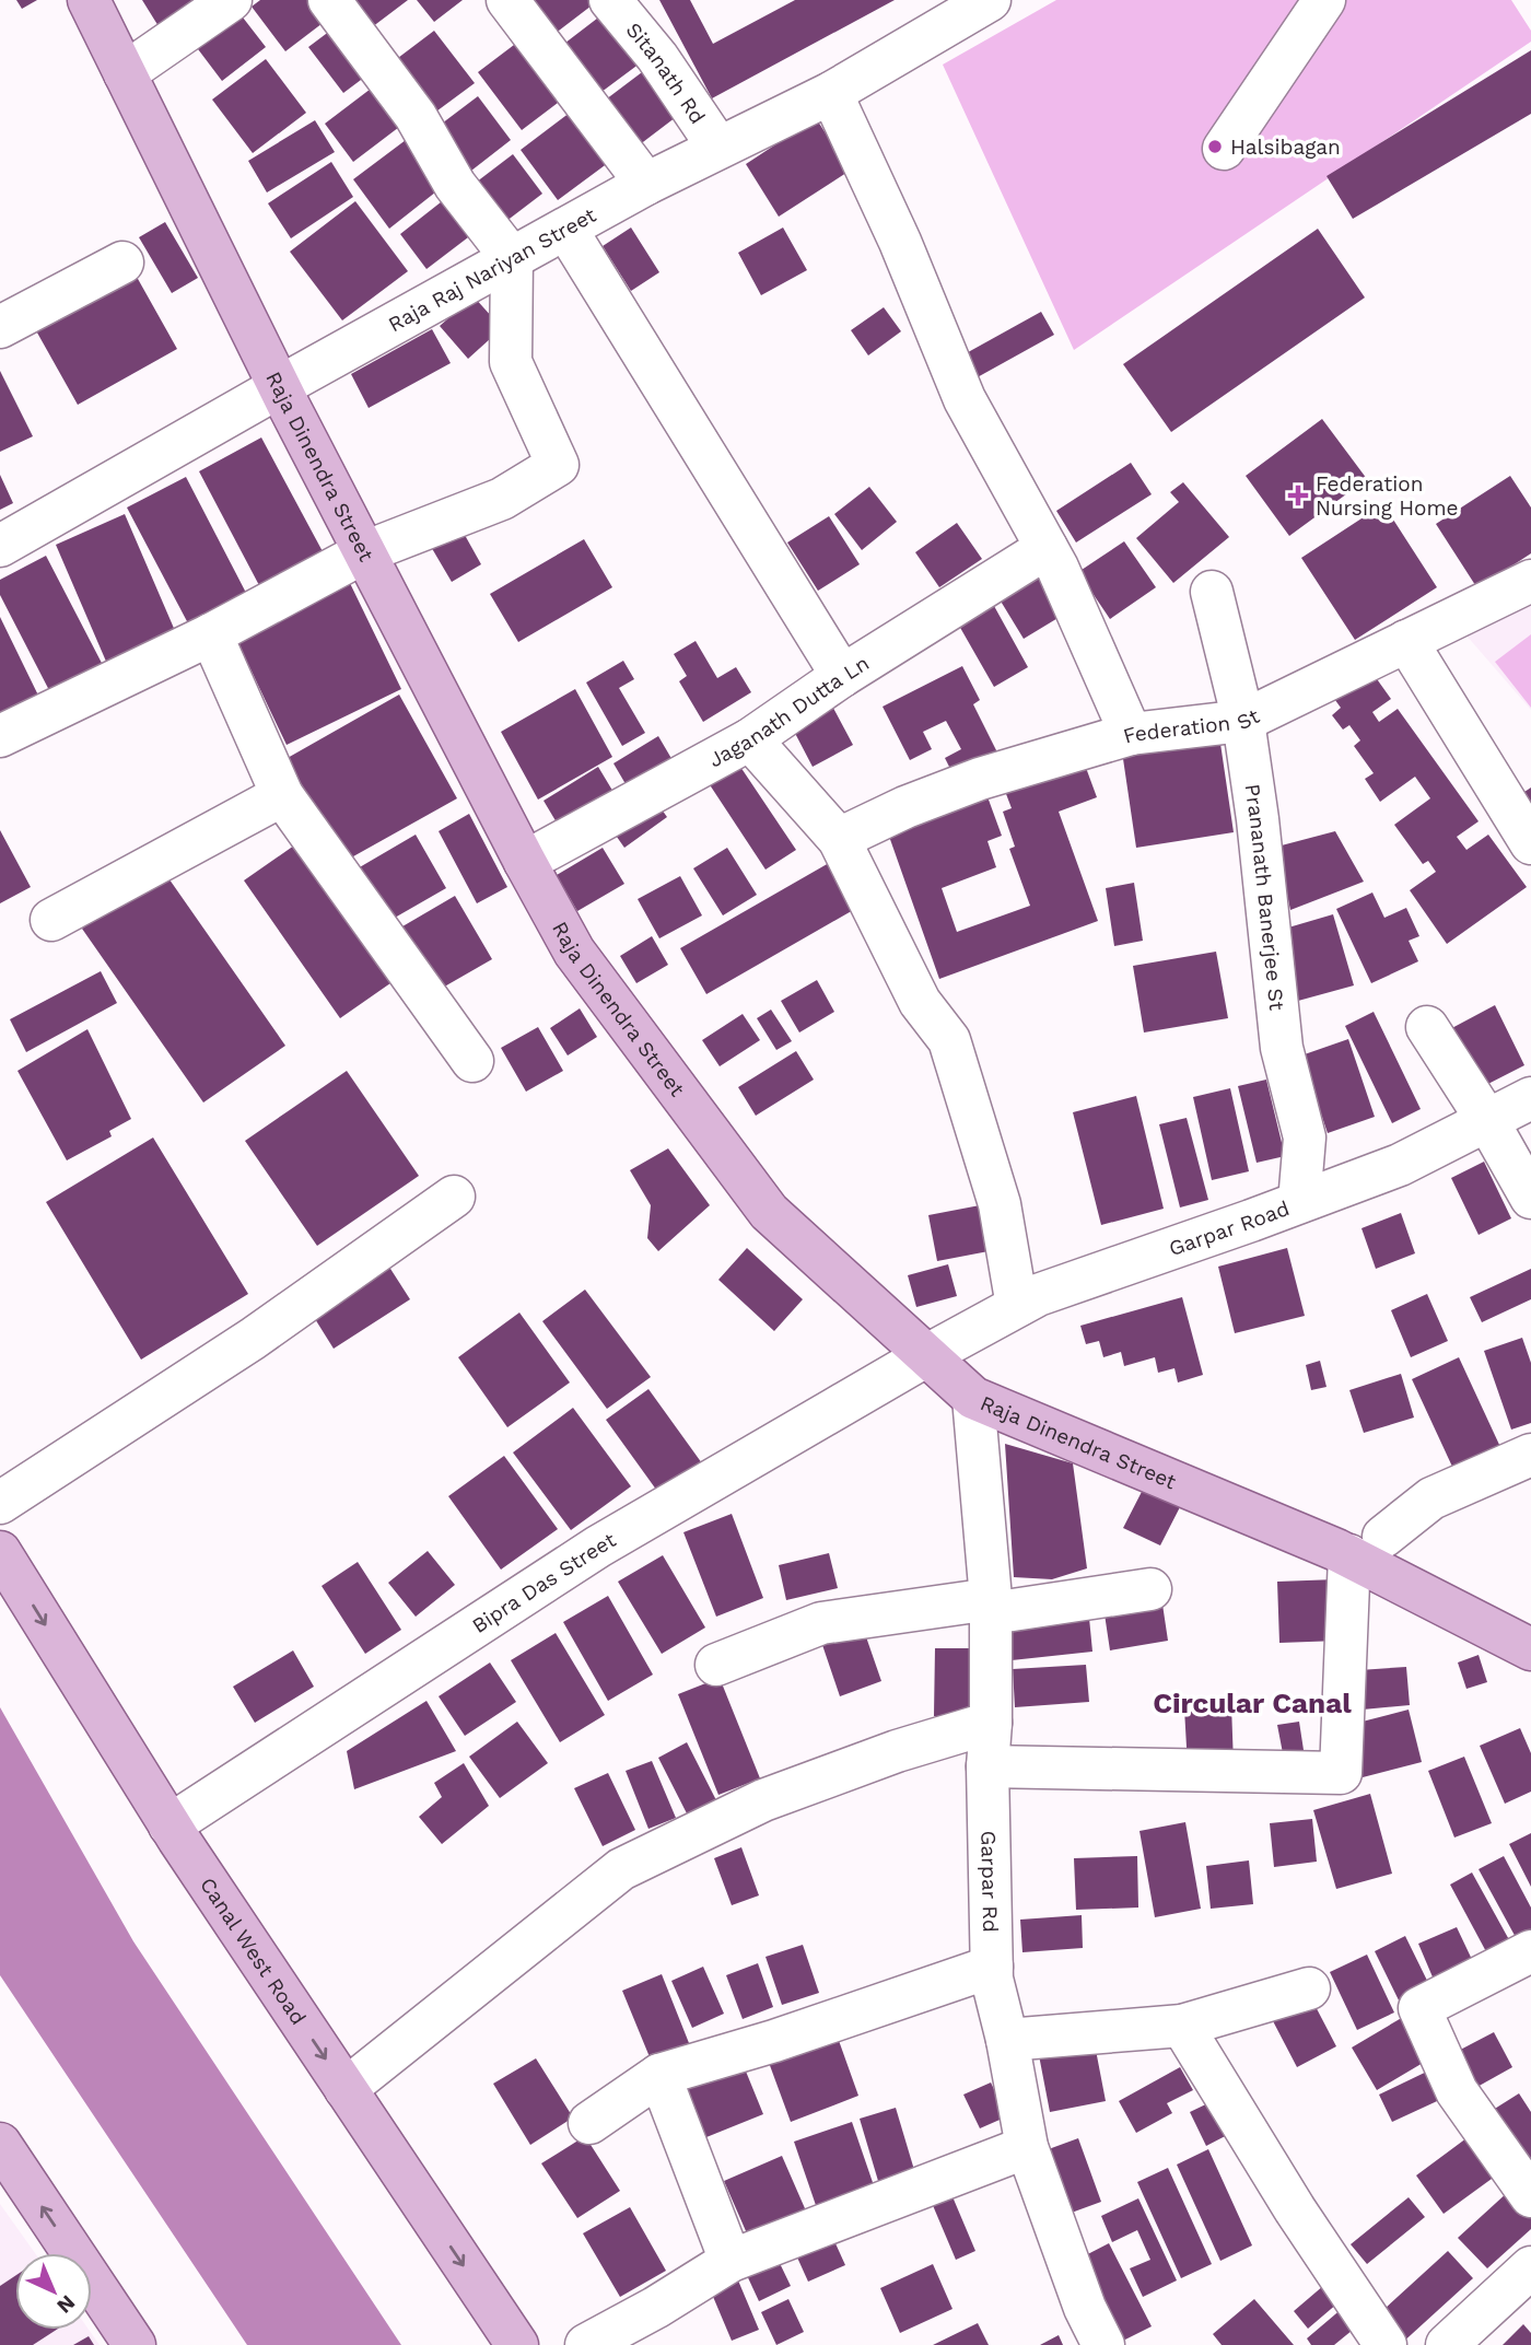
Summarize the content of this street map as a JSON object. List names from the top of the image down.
{
  "streets": {
    "main road": ["Raja Dinendra Street", "Canal West Road"],
    "street": [
      "Sitanath Rd",
      "Raja Raj Nariyan Street",
      "Jaganath Dutta Ln",
      "Federation St",
      "Prananath Banerjee St",
      "Garpar Road",
      "Bipra Das Street",
      "Garpar Rd"
    ]
  },
  "crossings": [
    ["Sitanath Rd", "Raja Raj Nariyan Street"],
    ["Raja Raj Nariyan Street", "Raja Dinendra Street"],
    ["Raja Dinendra Street", "Jaganath Dutta Ln"],
    ["Raja Dinendra Street", "Garpar Road"],
    ["Raja Dinendra Street", "Bipra Das Street"],
    ["Raja Dinendra Street", "Garpar Rd"],
    ["Federation St", "Prananath Banerjee St"],
    ["Prananath Banerjee St", "Garpar Road"],
    ["Garpar Road", "Bipra Das Street"],
    ["Bipra Das Street", "Canal West Road"]
  ],
  "one_way": ["Canal West Road"],
  "districts": ["Circular Canal"],
  "places": {
    "other": ["Halsibagan"],
    "health": ["Federation Nursing Home"]
  },
  "north": "bottom right"
}
